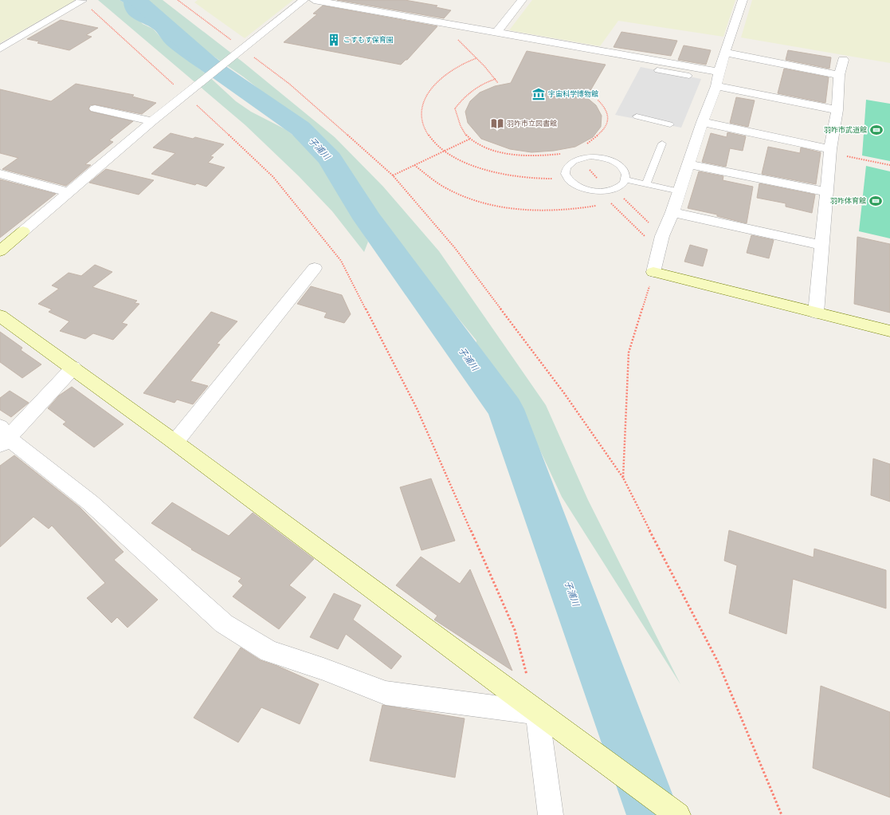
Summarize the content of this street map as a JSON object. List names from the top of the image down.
{
  "water": ["子浦川"],
  "places": {
    "building": ["こすもす保育園"],
    "museum": ["宇宙科学博物館"],
    "library": ["羽咋市立図書館"],
    "sports": ["羽咋市武道館", "羽咋体育館"]
  }
}
